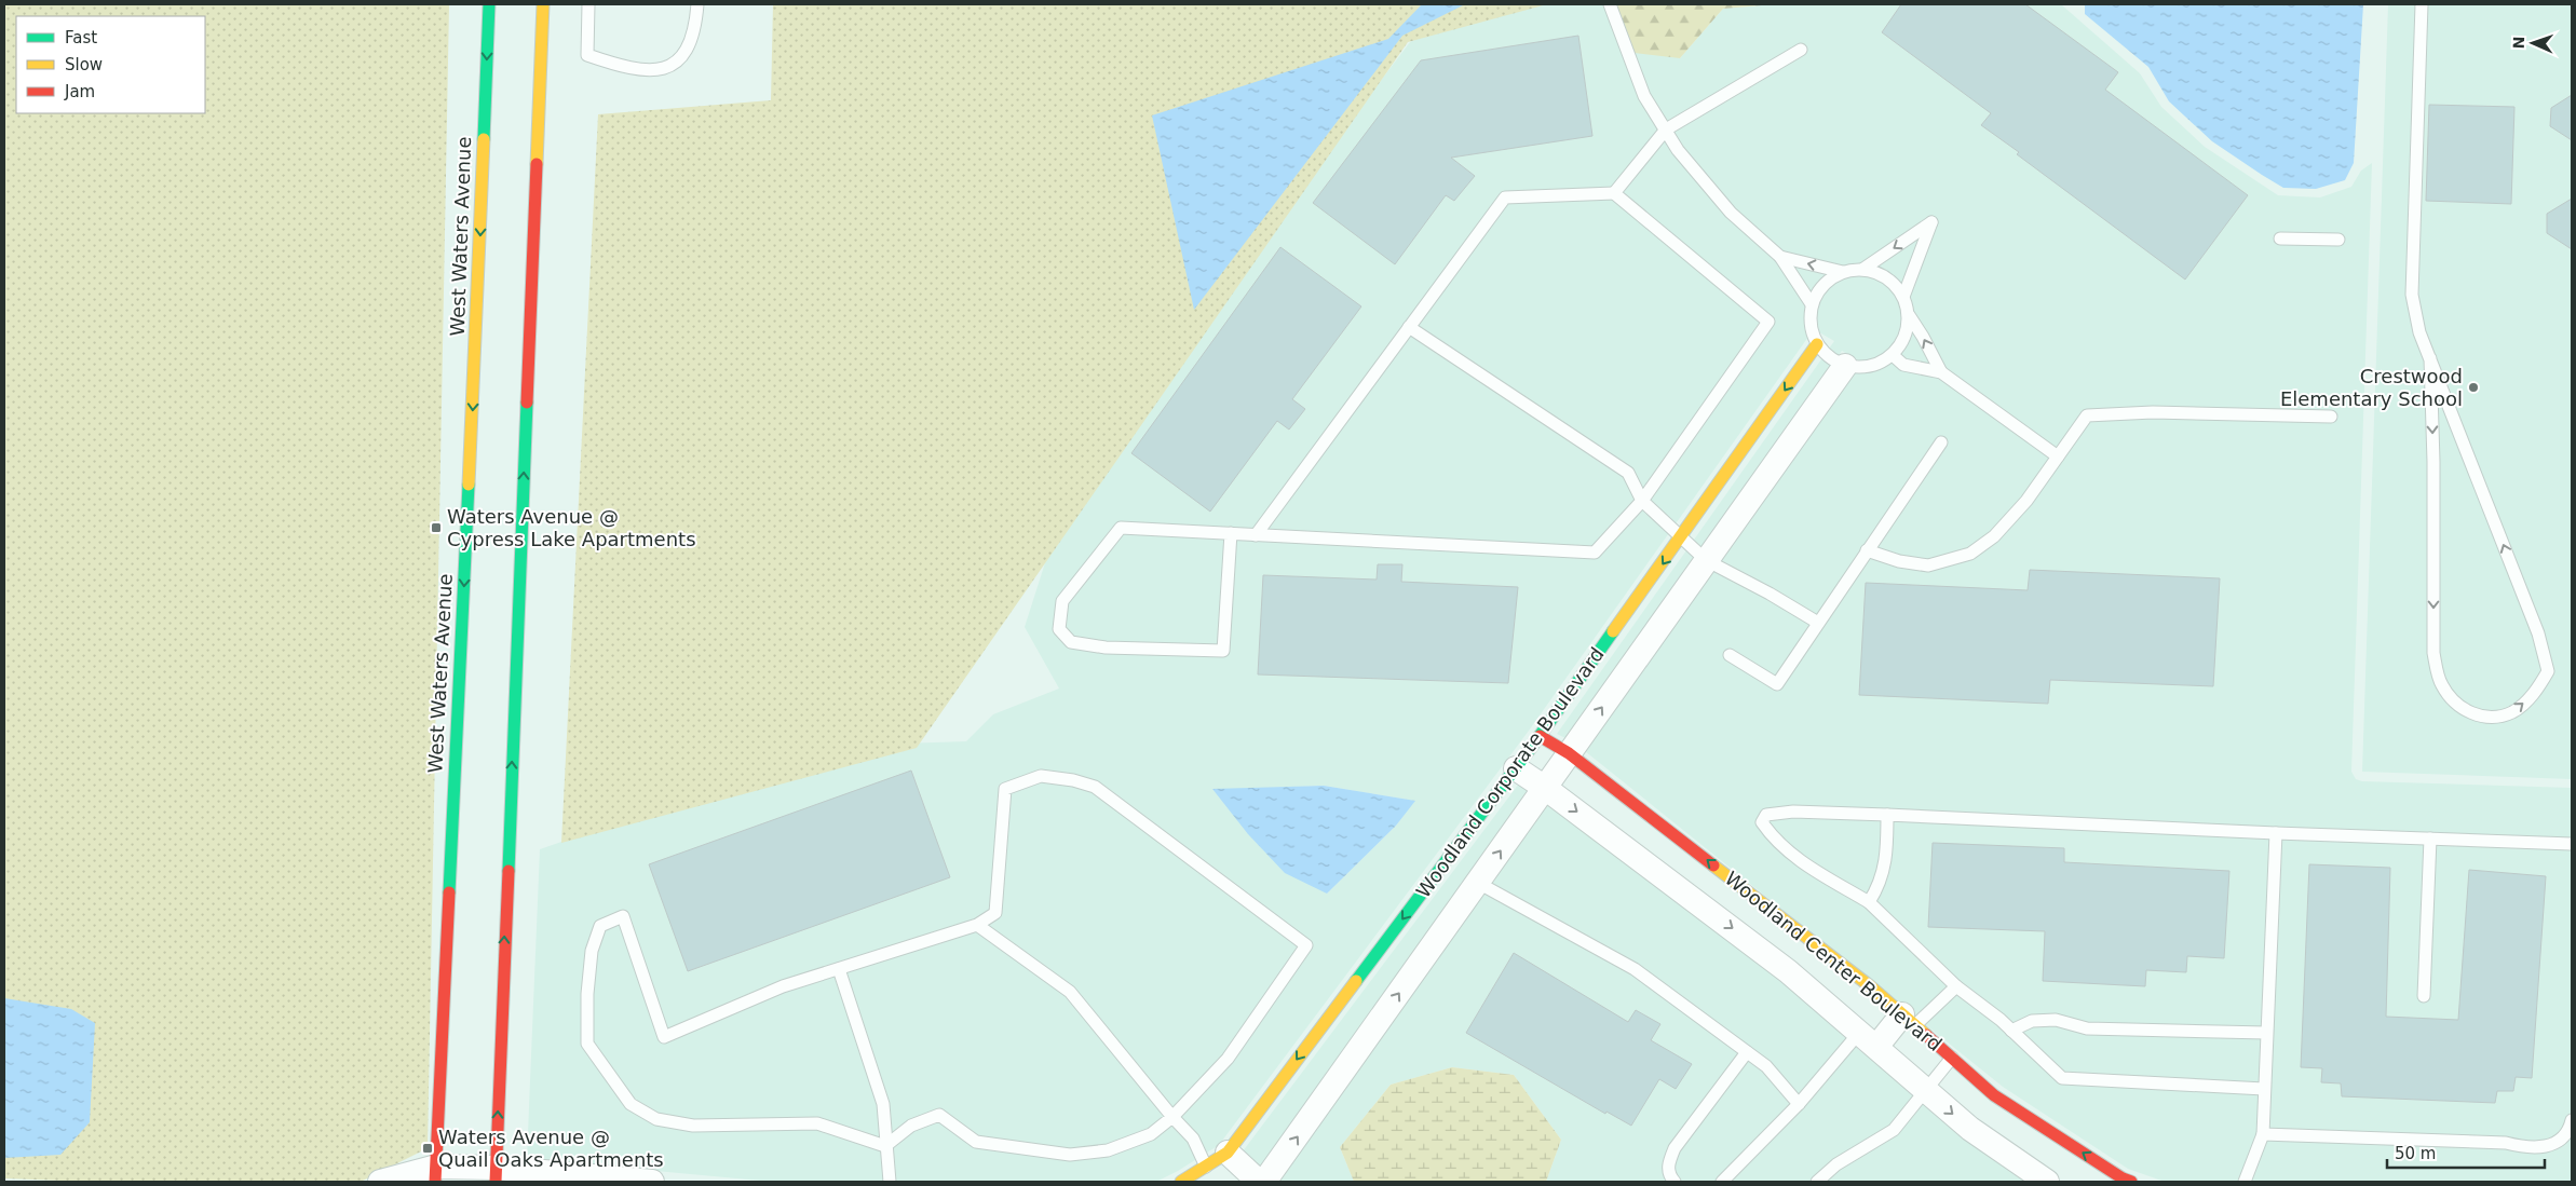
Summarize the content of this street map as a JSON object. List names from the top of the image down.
{
  "streets": {
    "main road": ["West Waters Avenue", "Woodland Corporate Boulevard", "Woodland Center Boulevard"]
  },
  "crossings": [
    ["Woodland Corporate Boulevard", "Woodland Center Boulevard"]
  ],
  "places": {
    "other": ["Crestwood Elementary School"],
    "transit": ["Waters Avenue @ Cypress Lake Apartments", "Waters Avenue @ Quail Oaks Apartments"]
  },
  "legend": ["Fast", "Slow", "Jam"],
  "scale_bar": "50 m",
  "north": "left"
}
